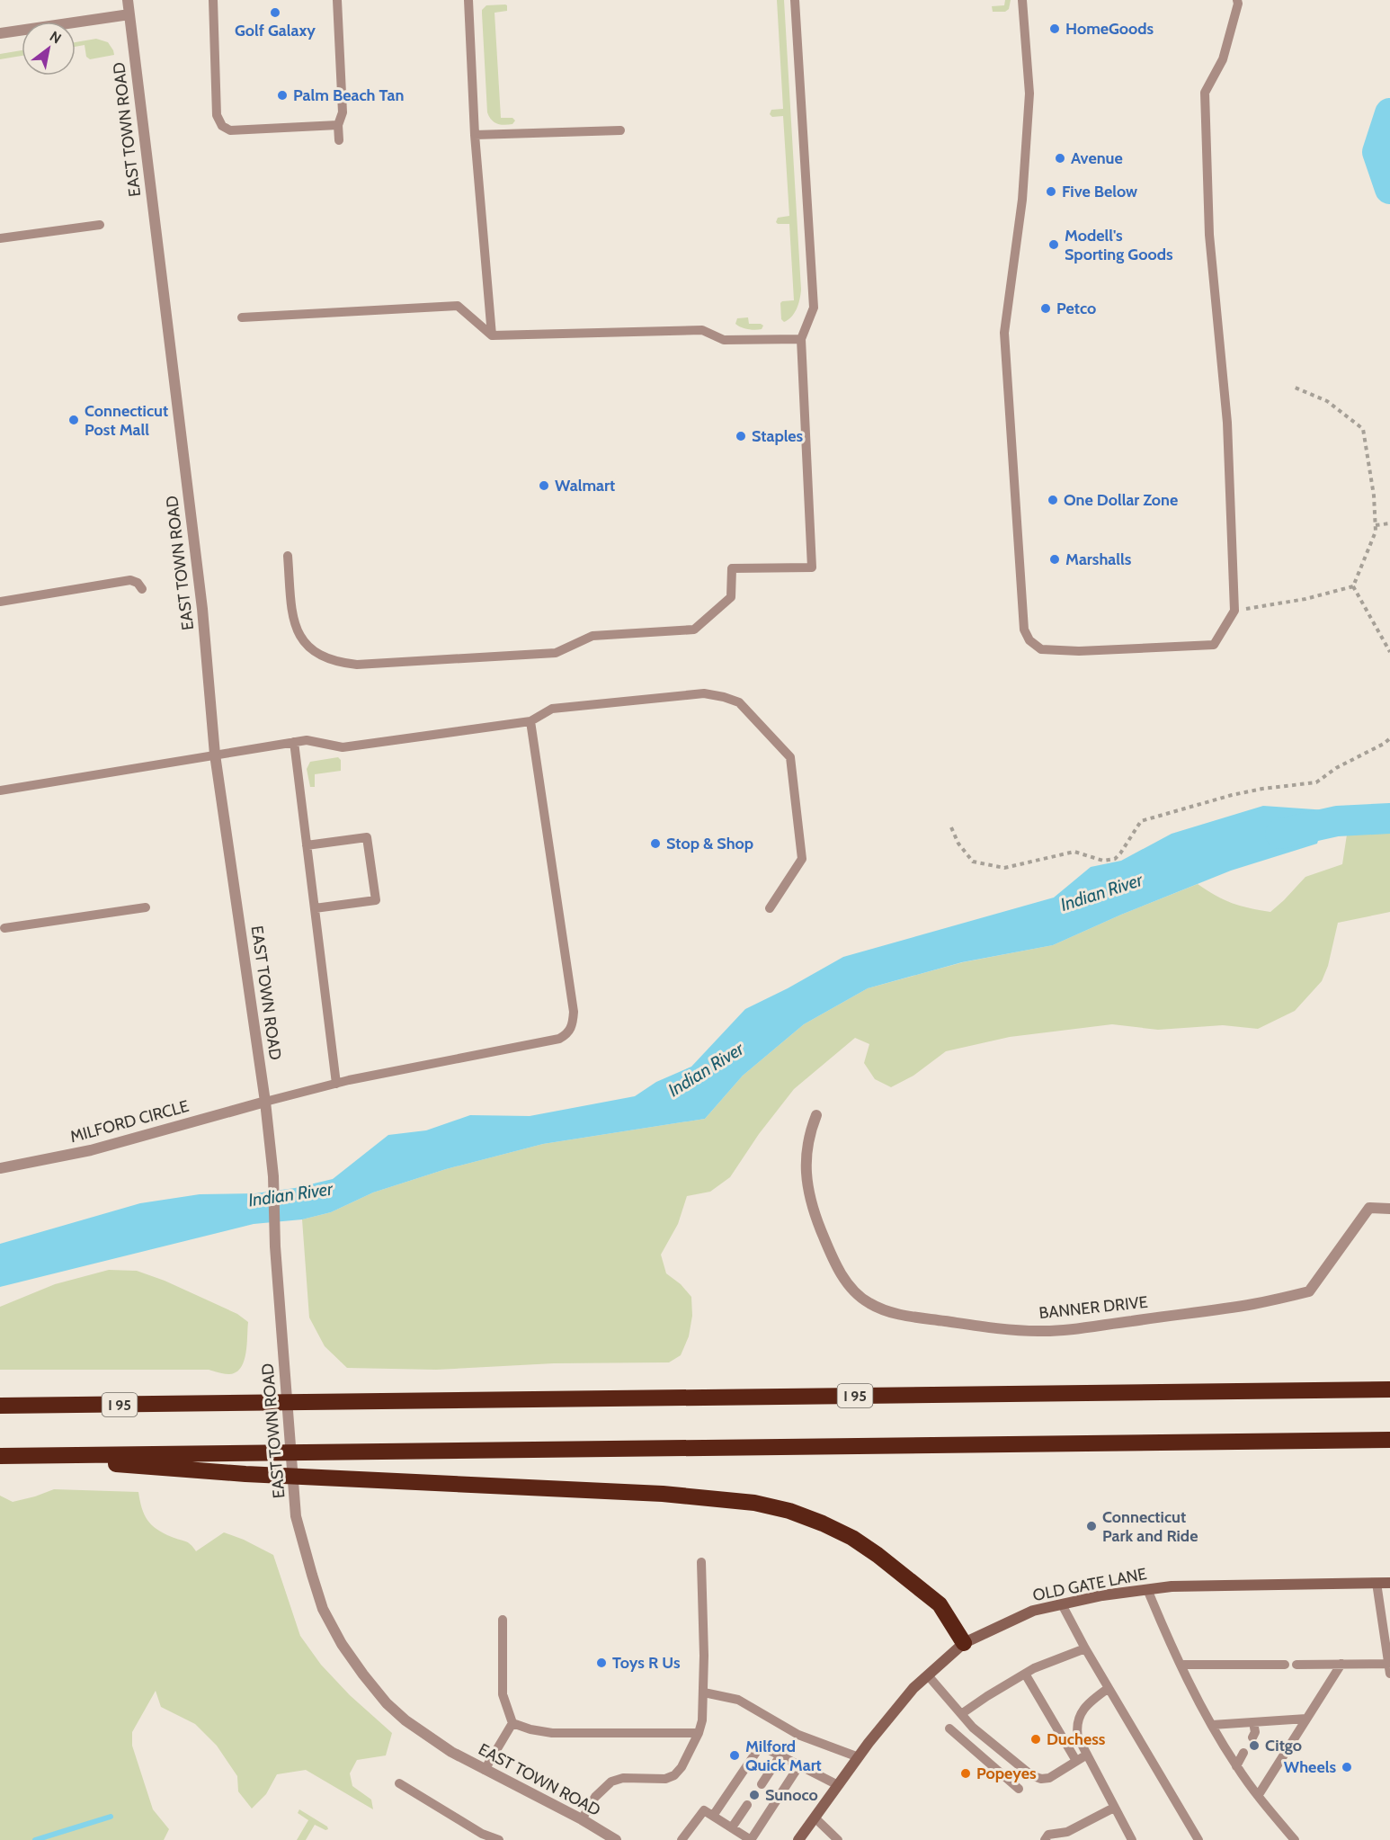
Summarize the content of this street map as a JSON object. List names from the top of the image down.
{
  "streets": {
    "highway": ["I 95"],
    "main road": ["OLD GATE LANE"],
    "street": ["EAST TOWN ROAD", "MILFORD CIRCLE", "BANNER DRIVE"]
  },
  "crossings": [
    ["EAST TOWN ROAD", "MILFORD CIRCLE"]
  ],
  "water": ["Indian River"],
  "places": [
    "Golf Galaxy",
    "HomeGoods",
    "Palm Beach Tan",
    "Avenue",
    "Five Below",
    "Modell's Sporting Goods",
    "Petco",
    "Connecticut Post Mall",
    "Staples",
    "Walmart",
    "One Dollar Zone",
    "Marshalls",
    "Stop & Shop",
    "Connecticut Park and Ride",
    "Toys R Us",
    "Duchess",
    "Citgo",
    "Milford Quick Mart",
    "Wheels",
    "Popeyes",
    "Sunoco"
  ],
  "north": "top right"
}
